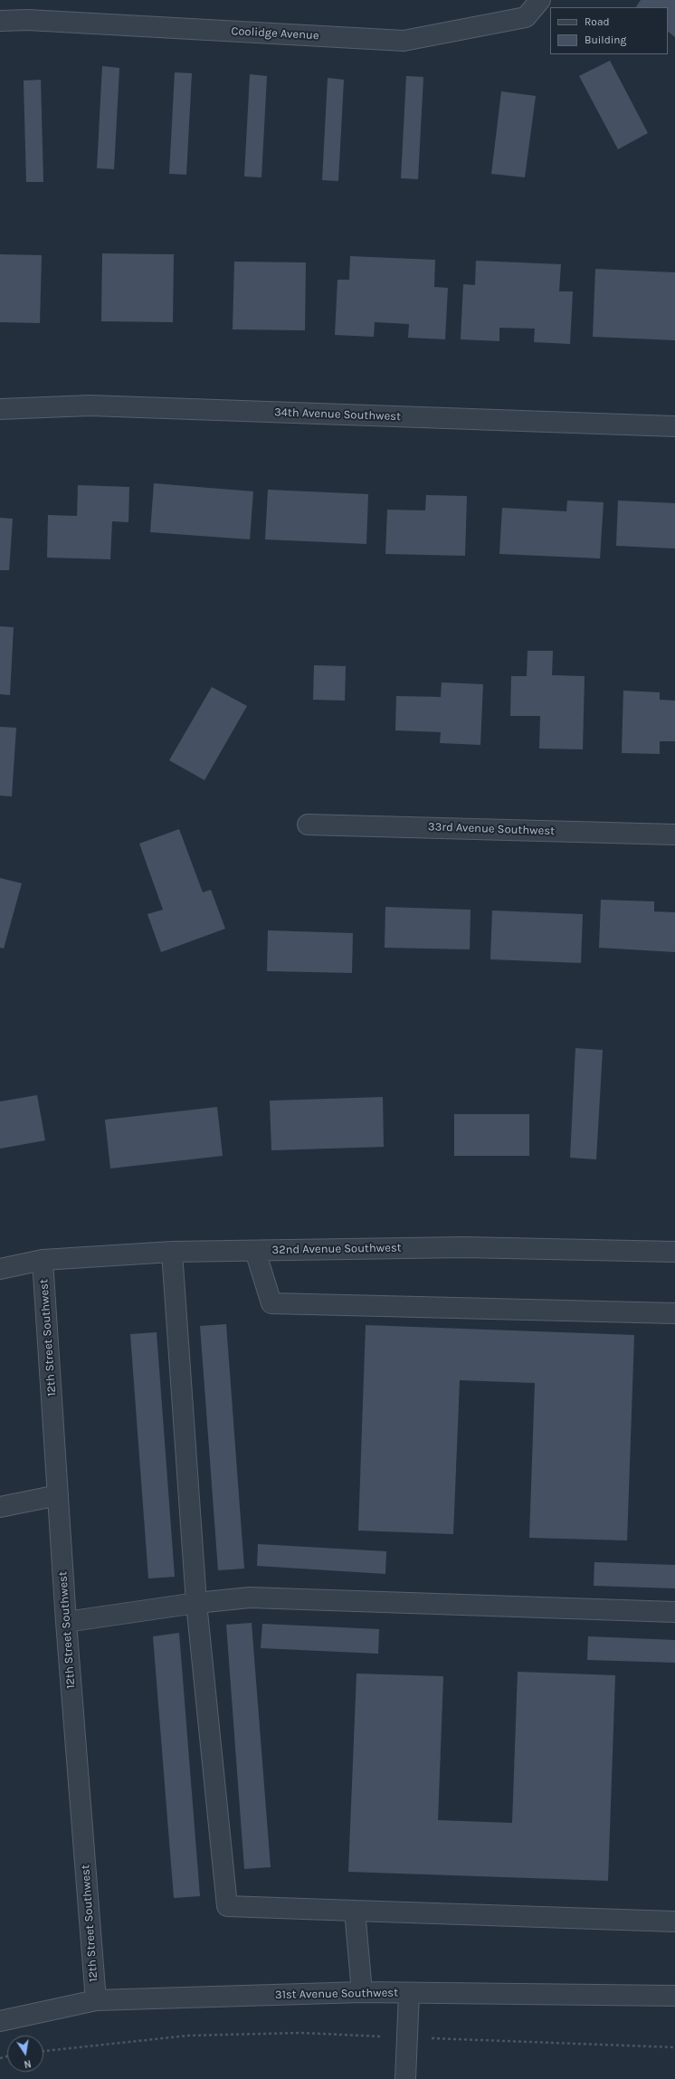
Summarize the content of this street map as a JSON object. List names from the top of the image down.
{
  "streets": {
    "street": [
      "Coolidge Avenue",
      "34th Avenue Southwest",
      "33rd Avenue Southwest",
      "32nd Avenue Southwest",
      "12th Street Southwest",
      "31st Avenue Southwest"
    ]
  },
  "crossings": [
    ["32nd Avenue Southwest", "12th Street Southwest"],
    ["12th Street Southwest", "31st Avenue Southwest"]
  ],
  "legend": ["Road", "Building"],
  "north": "bottom"
}
